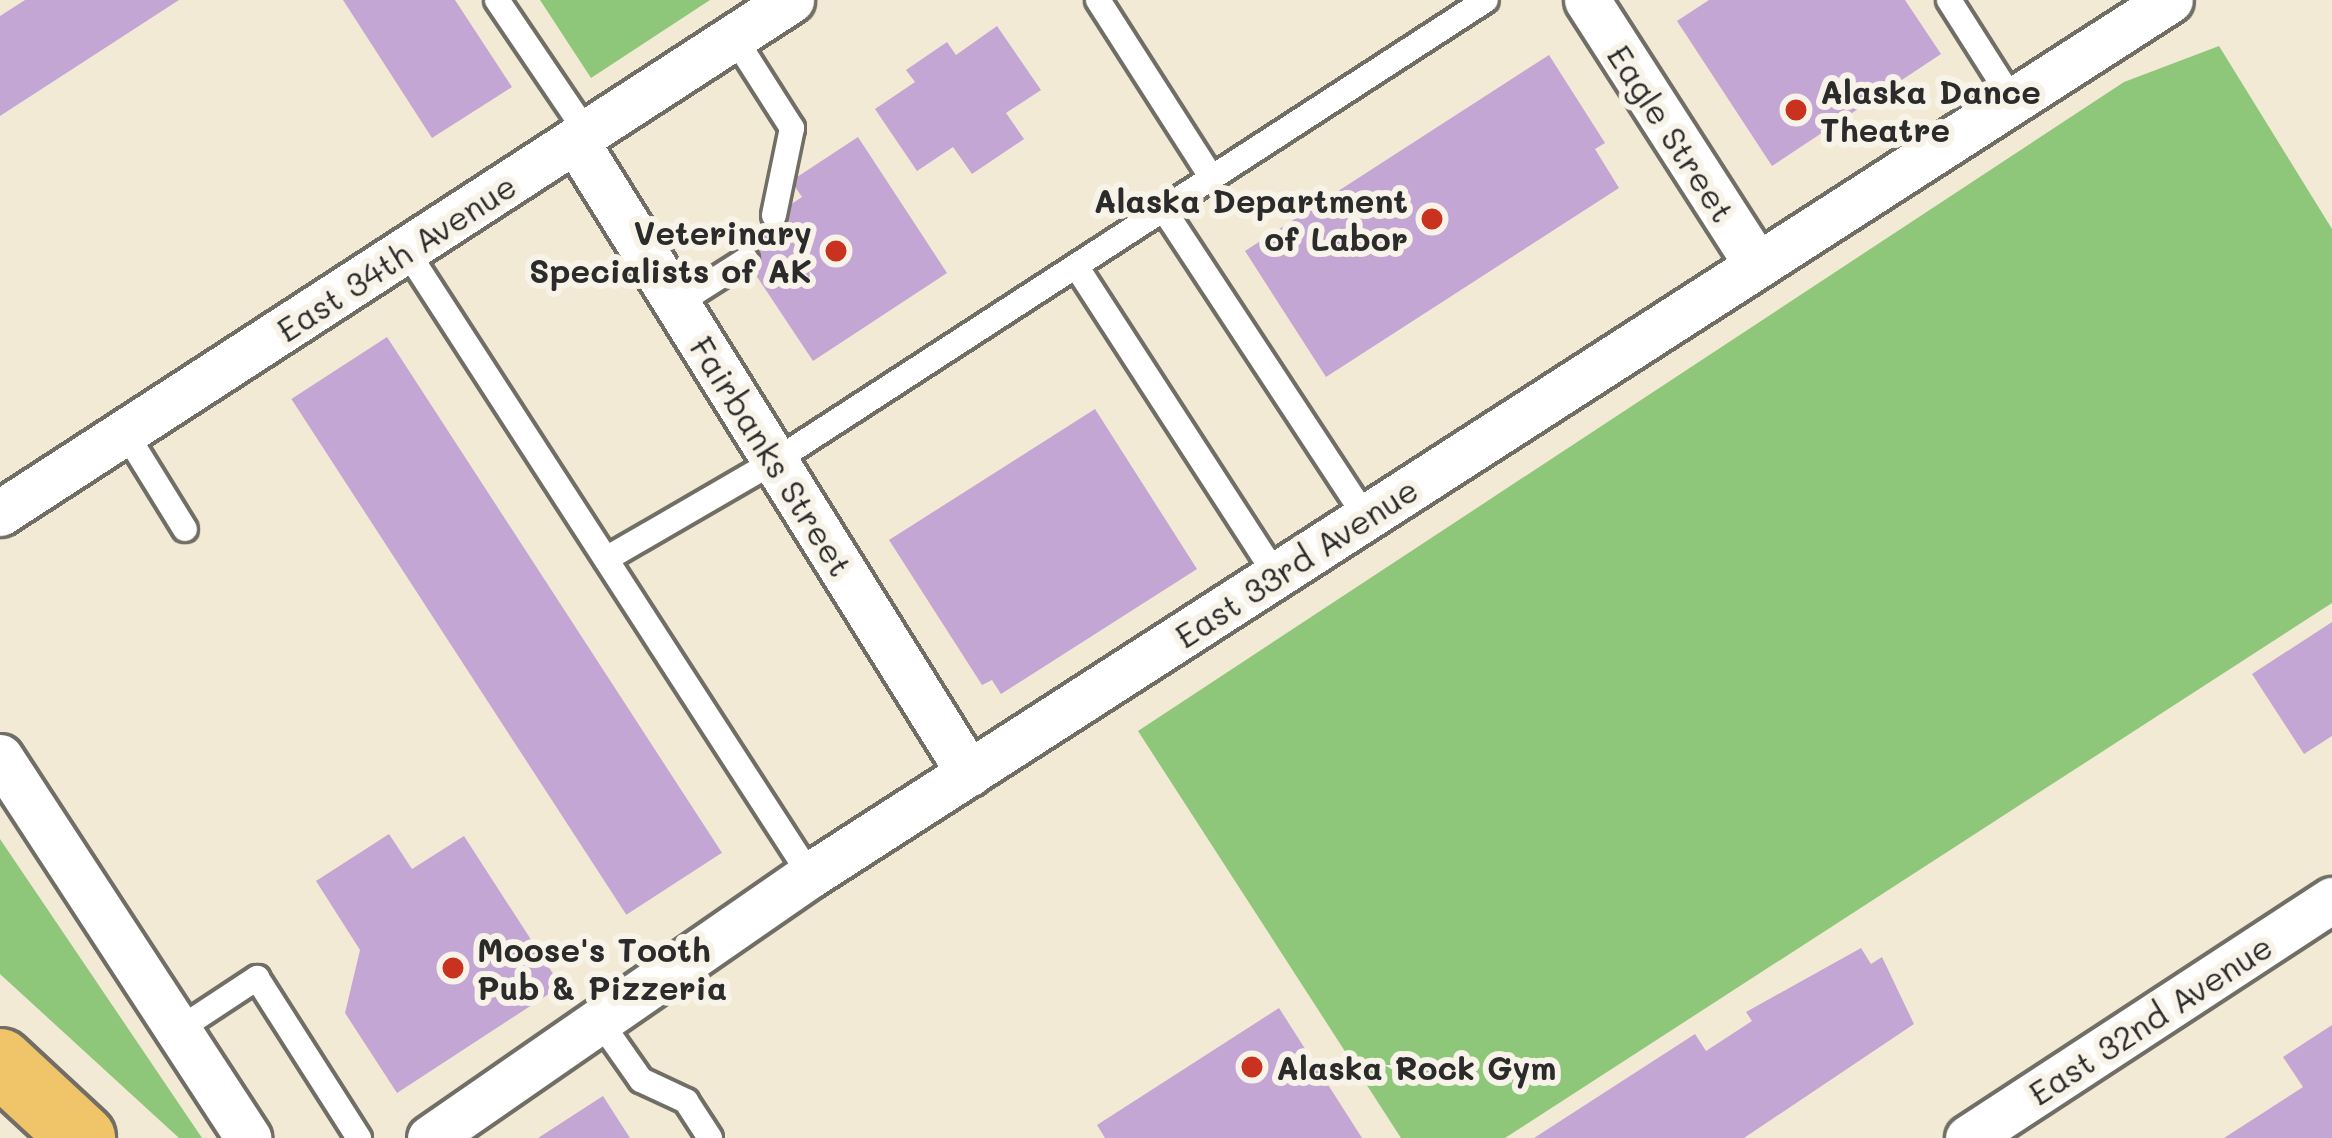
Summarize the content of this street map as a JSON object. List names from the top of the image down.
{
  "streets": {
    "street": [
      "Eagle Street",
      "East 34th Avenue",
      "Fairbanks Street",
      "East 33rd Avenue",
      "East 32nd Avenue"
    ]
  },
  "crossings": [
    ["Eagle Street", "East 33rd Avenue"],
    ["East 34th Avenue", "Fairbanks Street"],
    ["Fairbanks Street", "East 33rd Avenue"]
  ],
  "places": [
    "Alaska Dance Theatre",
    "Alaska Department of Labor",
    "Veterinary Specialists of AK",
    "Moose's Tooth Pub & Pizzeria",
    "Alaska Rock Gym"
  ]
}
